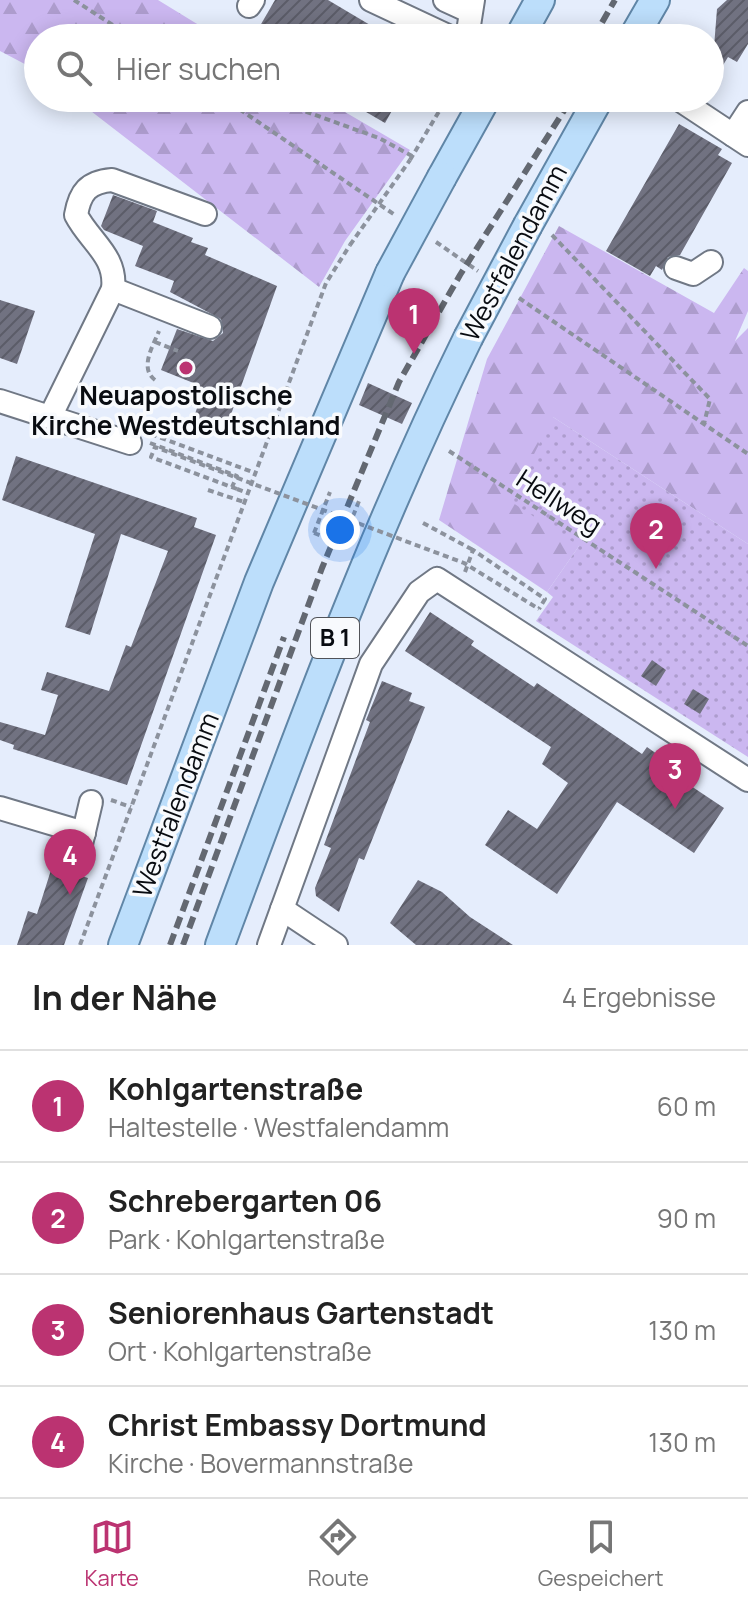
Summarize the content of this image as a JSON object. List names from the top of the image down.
{
  "streets": {
    "main road": ["Westfalendamm", "B 1"],
    "path": ["Hellweg"]
  },
  "places": ["Neuapostolische Kirche Westdeutschland"],
  "page": {
    "search": "Hier suchen",
    "pins": [
      "1",
      "2",
      "3",
      "4"
    ],
    "heading": ["In der Nähe", "4 Ergebnisse"],
    "list": [
      {
        "mark": "1",
        "name": "Kohlgartenstraße",
        "note": "Haltestelle · Westfalendamm",
        "value": "60 m"
      },
      {
        "mark": "2",
        "name": "Schrebergarten 06",
        "note": "Park · Kohlgartenstraße",
        "value": "90 m"
      },
      {
        "mark": "3",
        "name": "Seniorenhaus Gartenstadt",
        "note": "Ort · Kohlgartenstraße",
        "value": "130 m"
      },
      {
        "mark": "4",
        "name": "Christ Embassy Dortmund",
        "note": "Kirche · Bovermannstraße",
        "value": "130 m"
      }
    ],
    "nav": ["Karte", "Route", "Gespeichert"]
  }
}
